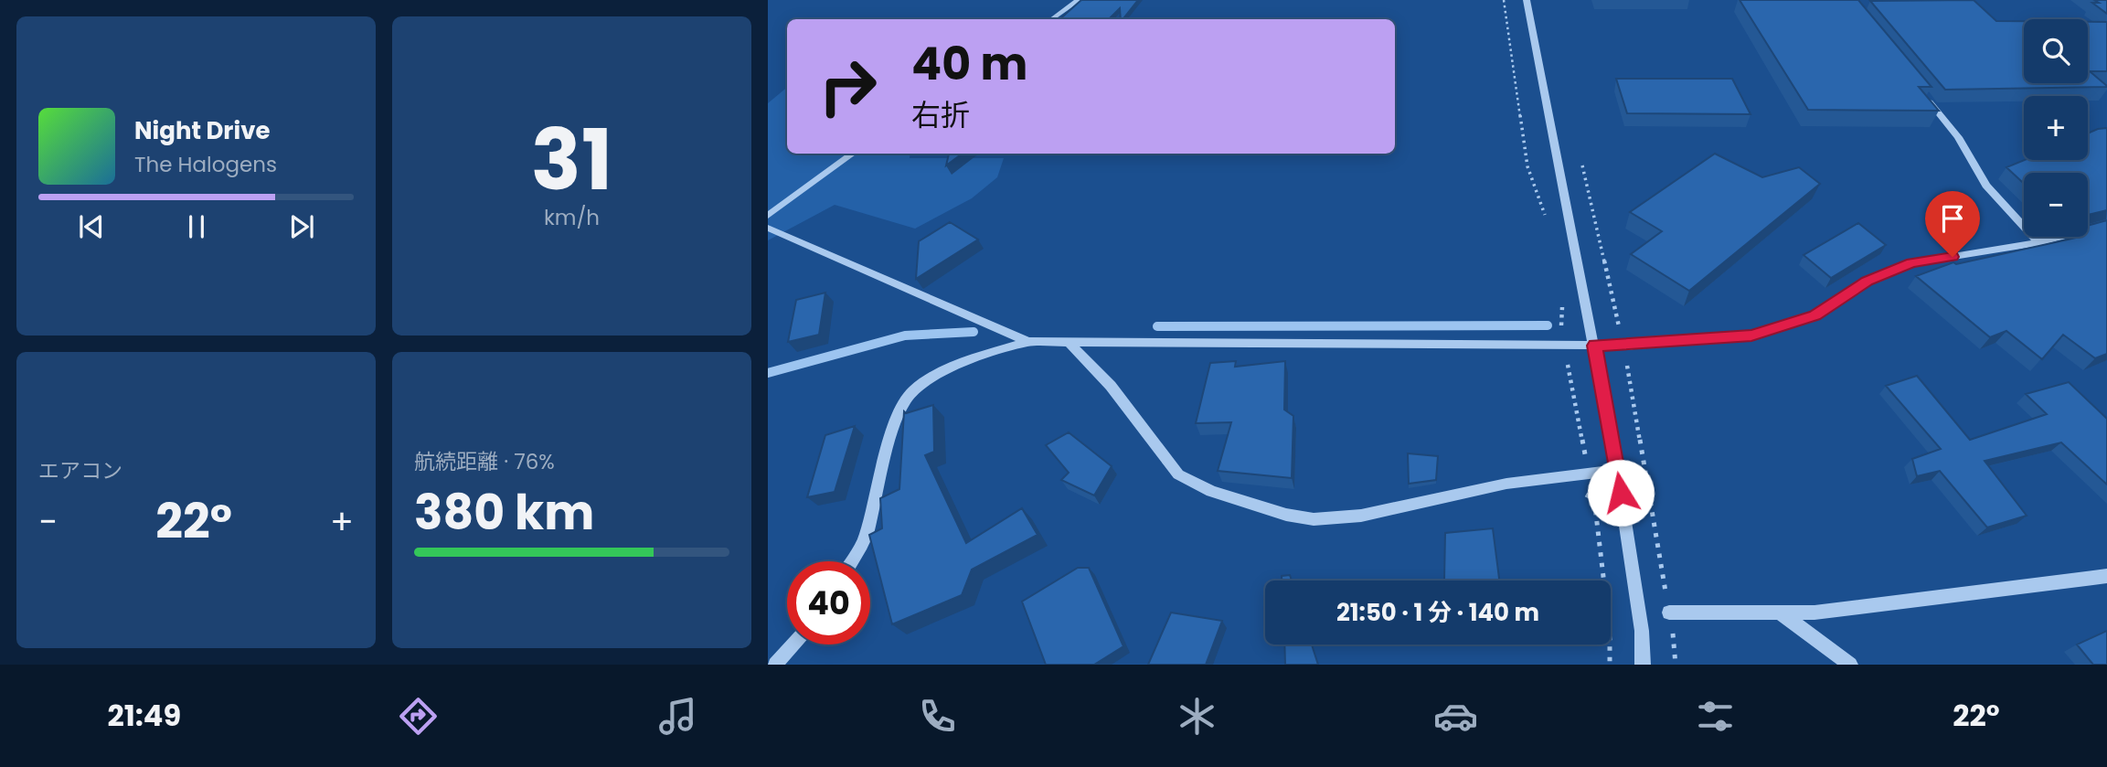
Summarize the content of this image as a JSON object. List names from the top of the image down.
{
  "page": {
    "tile": [
      ["31", "km/h"],
      "エアコン",
      ["航続距離 · 76%", "380 km"]
    ],
    "map_buttons": ["+", "−"],
    "turn": ["40 m", "右折"],
    "song": ["Night Drive", "The Halogens"],
    "heat": ["−", "22°", "+"],
    "limit": "40",
    "trip": "21:50 · 1 分 · 140 m",
    "tabs": ["21:49", "22°"]
  }
}
